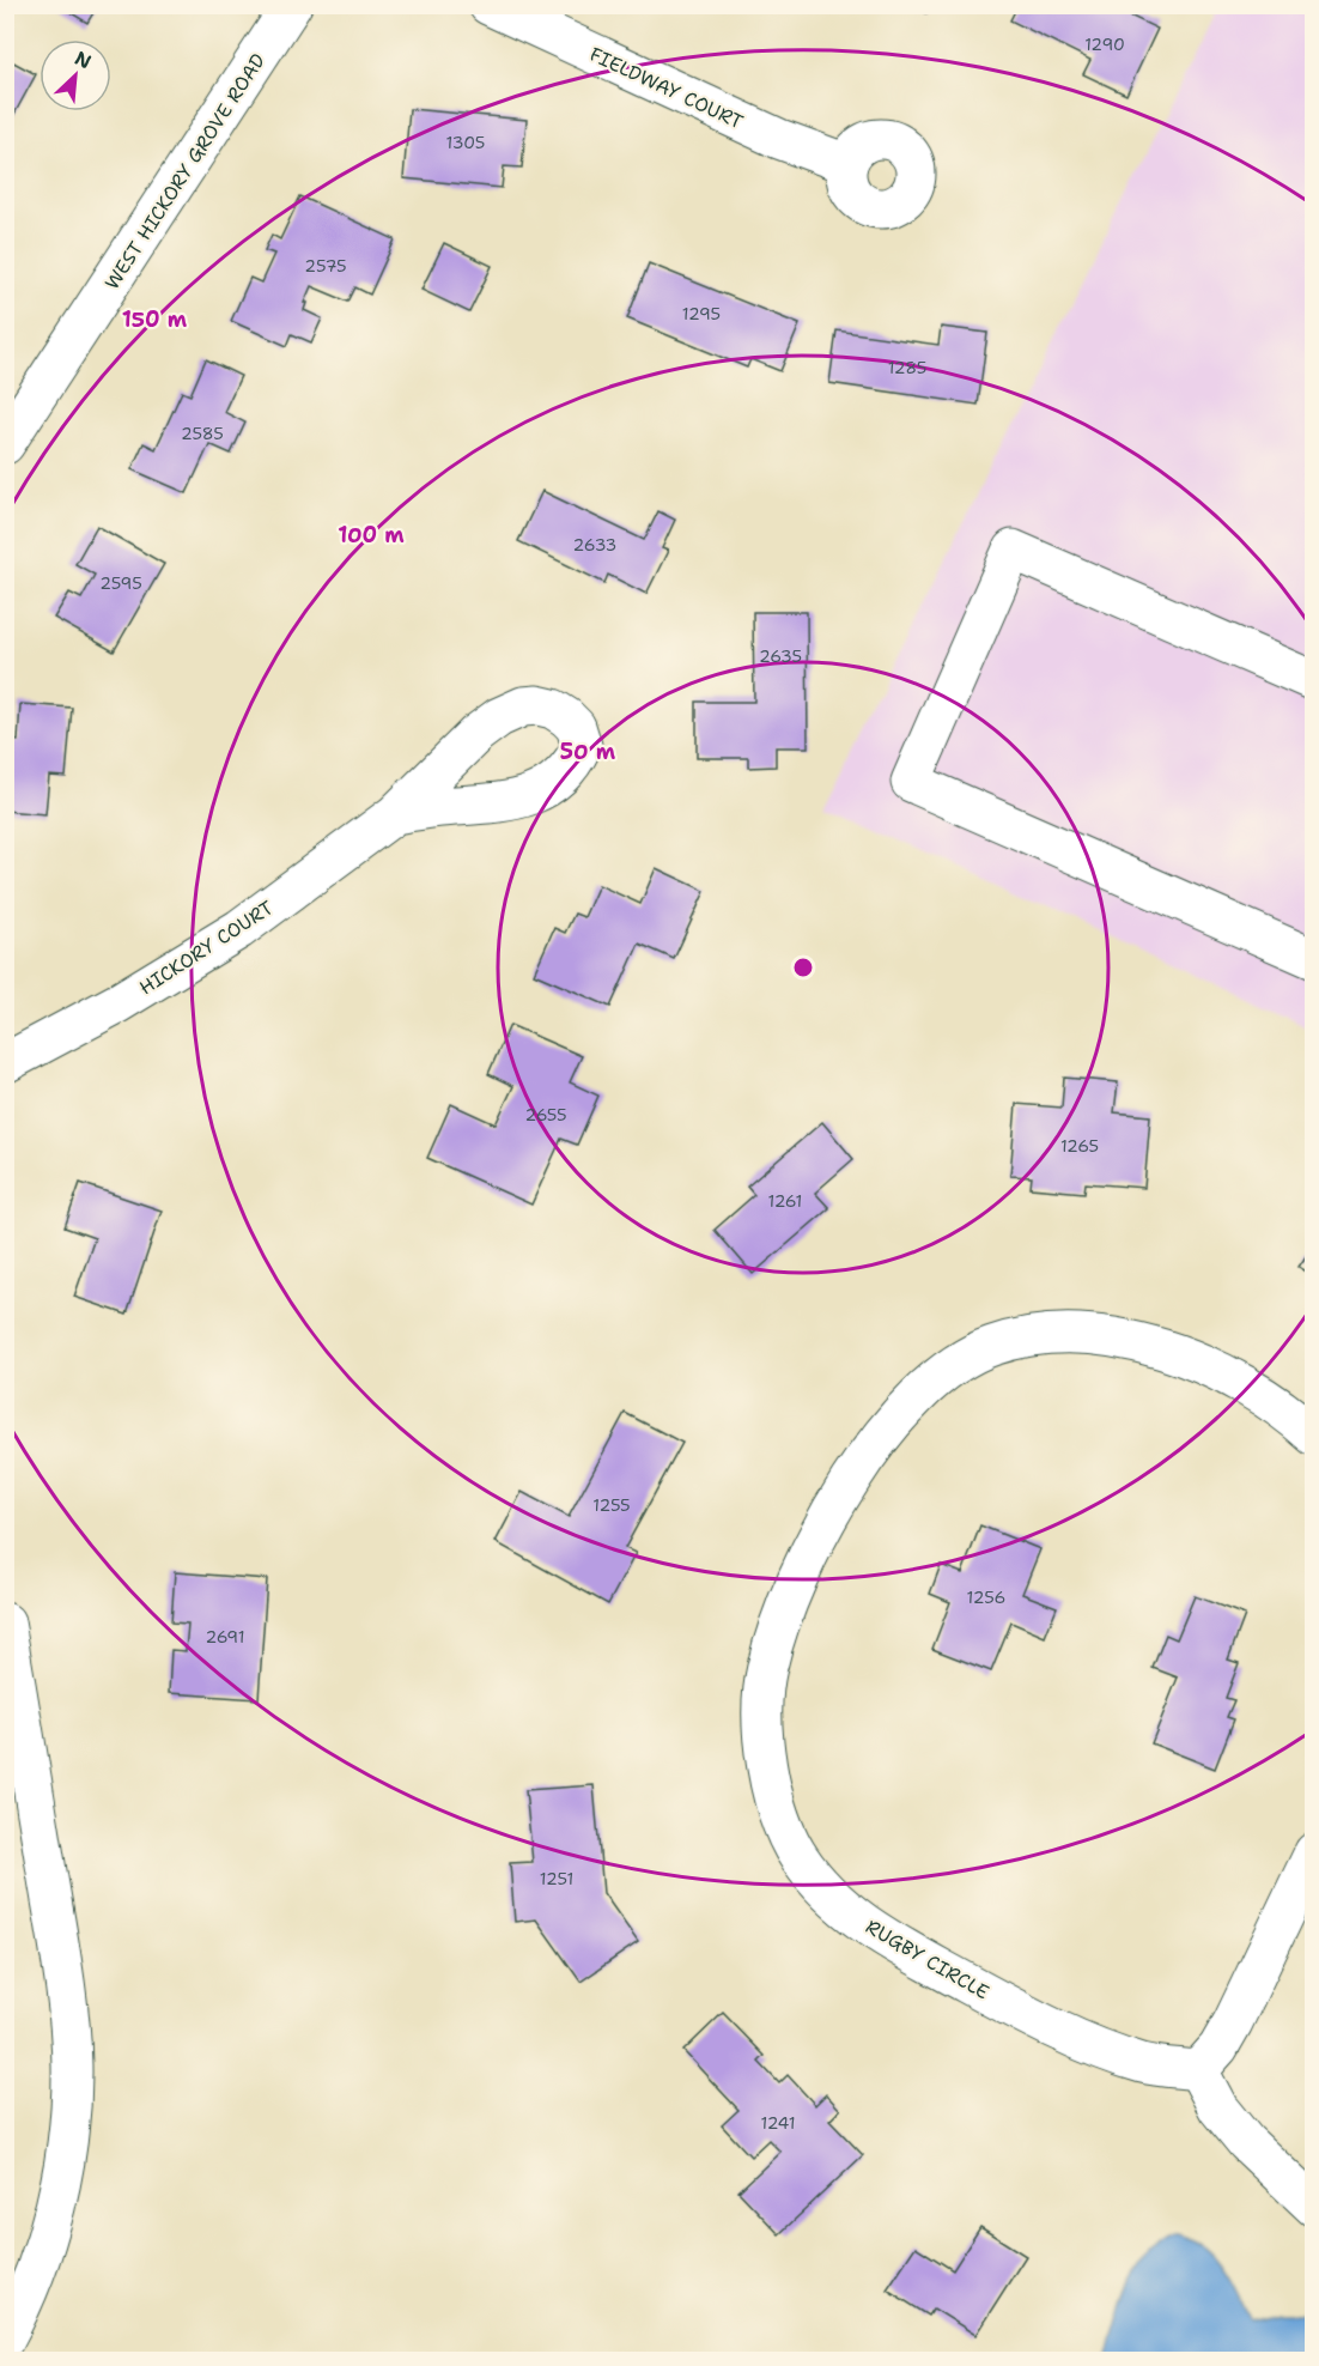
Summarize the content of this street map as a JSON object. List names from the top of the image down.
{
  "streets": {
    "street": [
      "FIELDWAY COURT",
      "WEST HICKORY GROVE ROAD",
      "HICKORY COURT",
      "RUGBY CIRCLE"
    ]
  },
  "house_numbers": [
    "1290",
    "1305",
    "2575",
    "1295",
    "1285",
    "2585",
    "2633",
    "2595",
    "2635",
    "2655",
    "1265",
    "1261",
    "1255",
    "1256",
    "2691",
    "1251",
    "1241"
  ],
  "north": "top right",
  "rings": ["150 m", "100 m", "50 m"]
}
